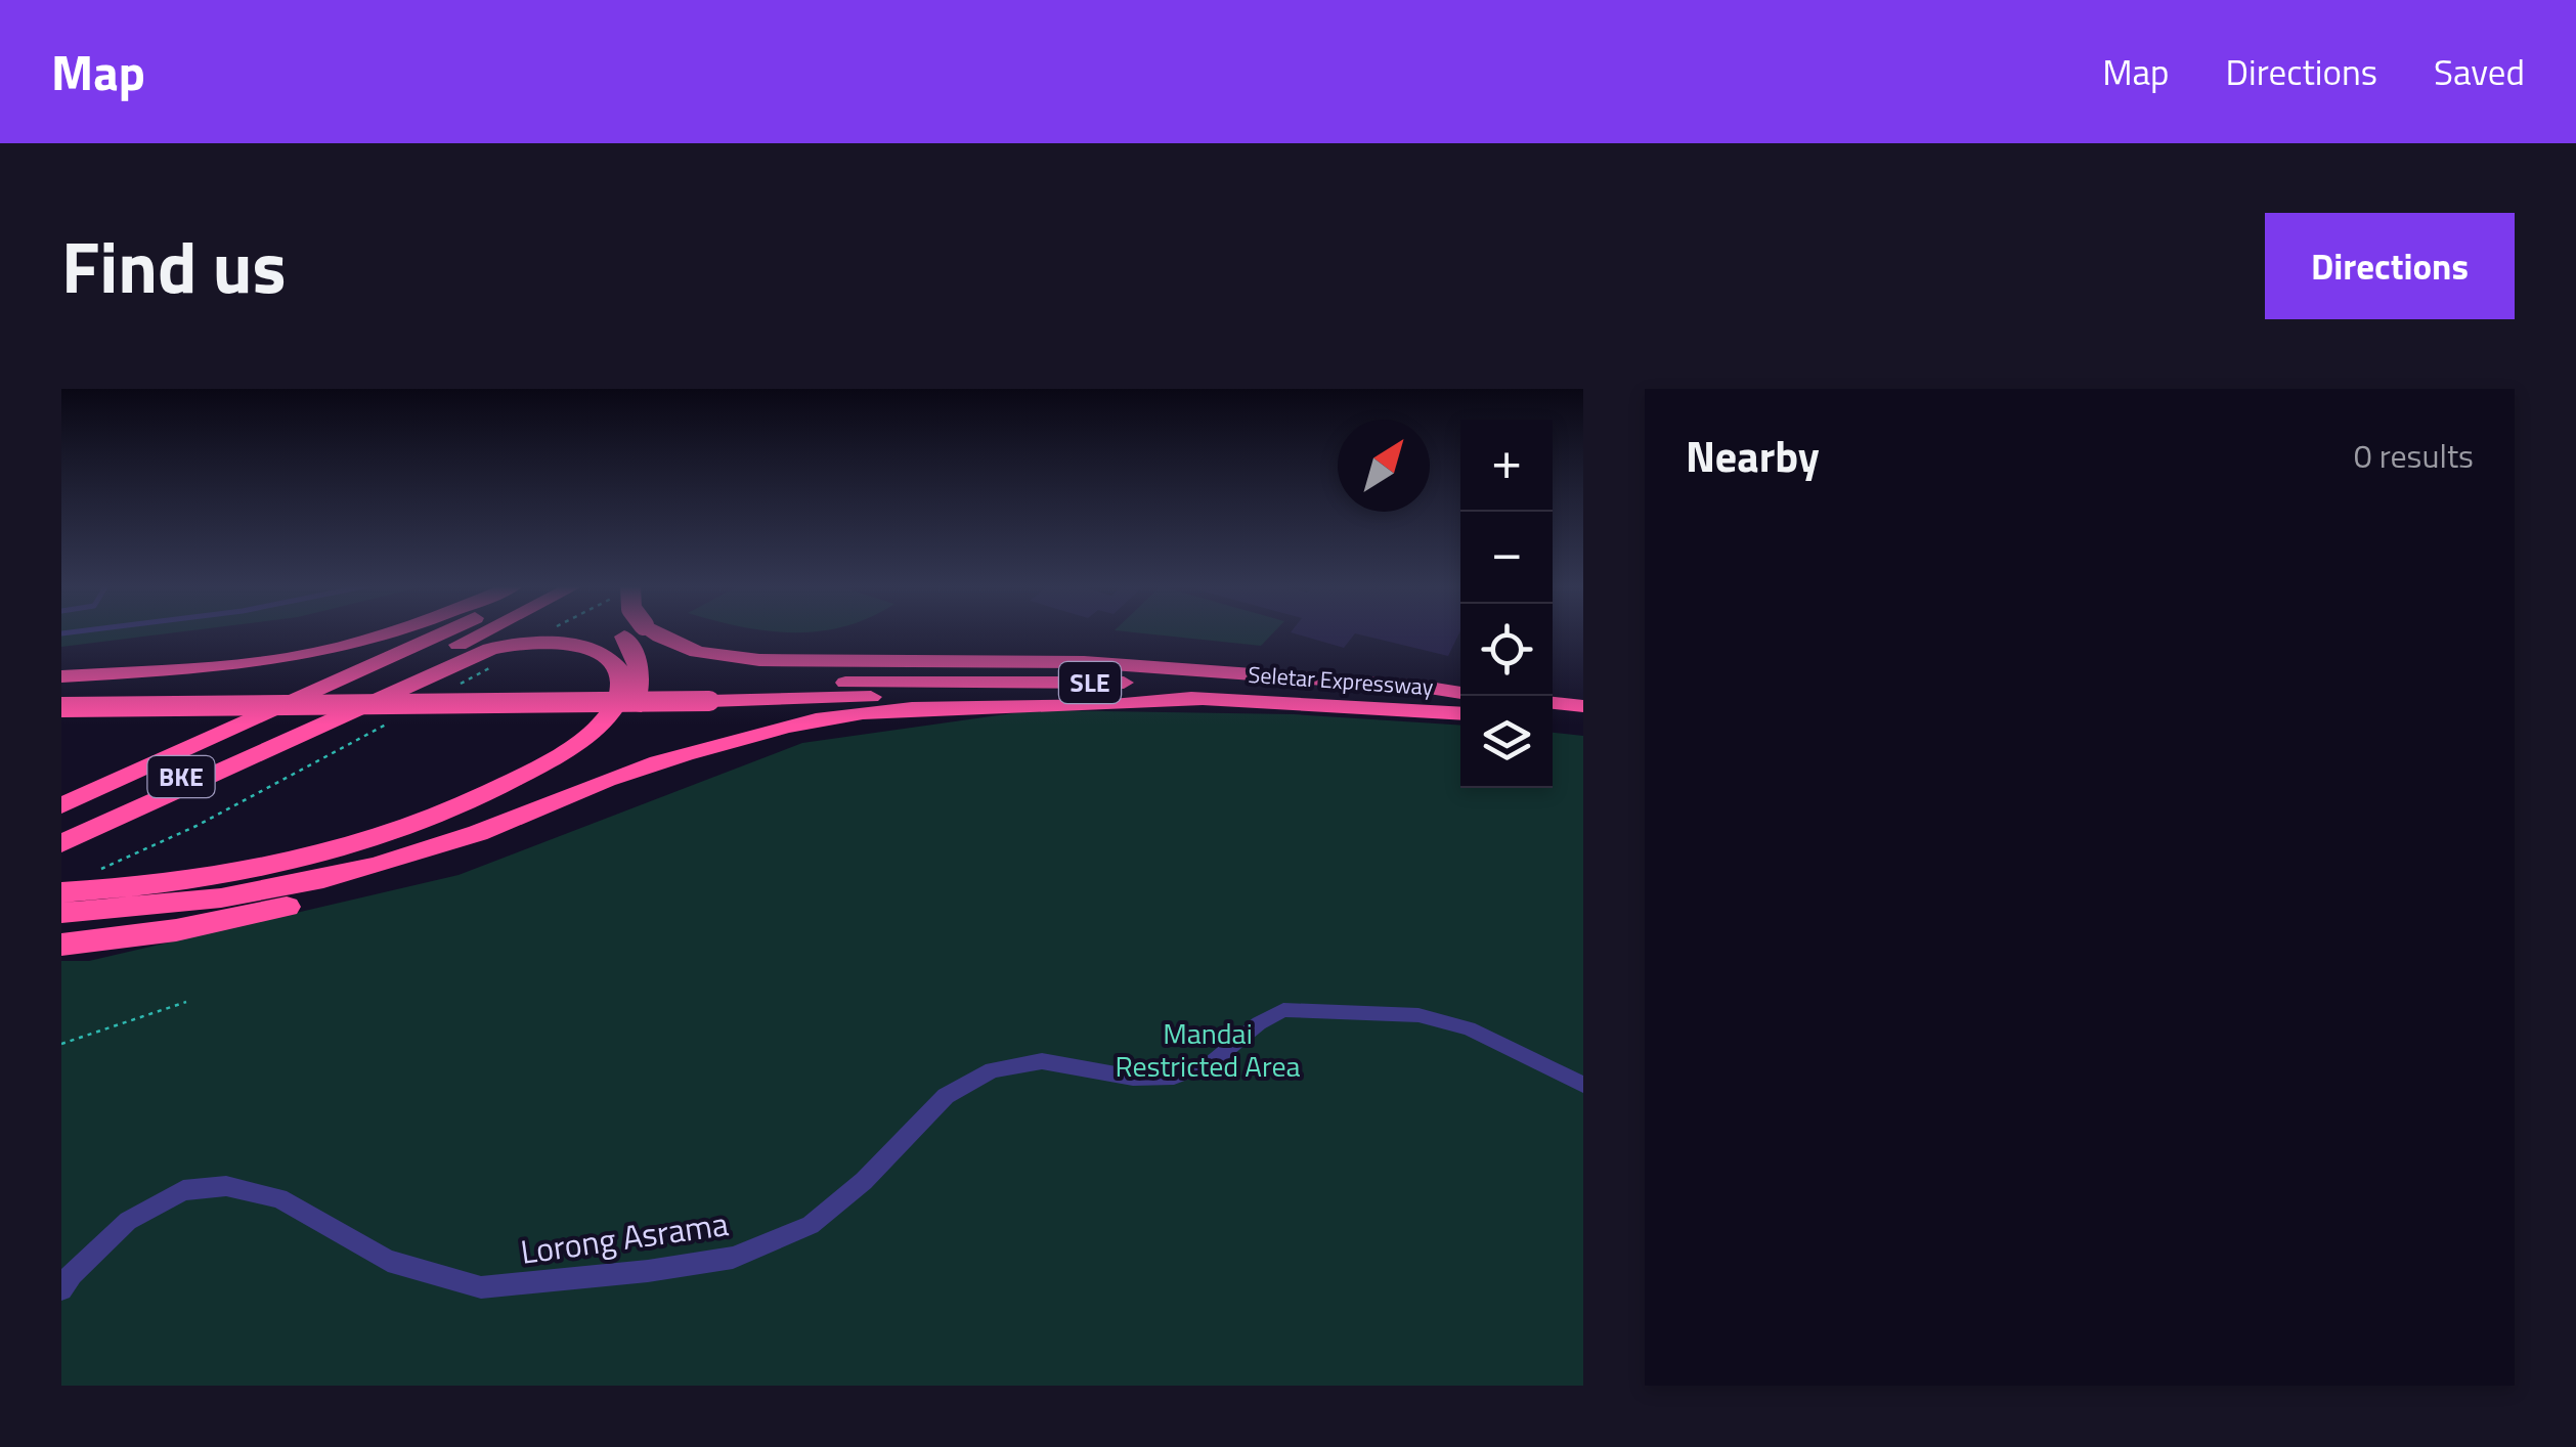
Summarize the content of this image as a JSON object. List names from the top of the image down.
{
  "streets": {
    "highway": ["Seletar Expressway", "SLE", "BKE"],
    "street": ["Lorong Asrama"]
  },
  "parks": ["Mandai Restricted Area"],
  "north": "top right",
  "page": {
    "header": "Map",
    "nav": ["Map", "Directions", "Saved"],
    "title": "Find us",
    "buttons": "Directions",
    "heading": ["Nearby", "0 results"],
    "map_buttons": ["+", "−"]
  }
}
